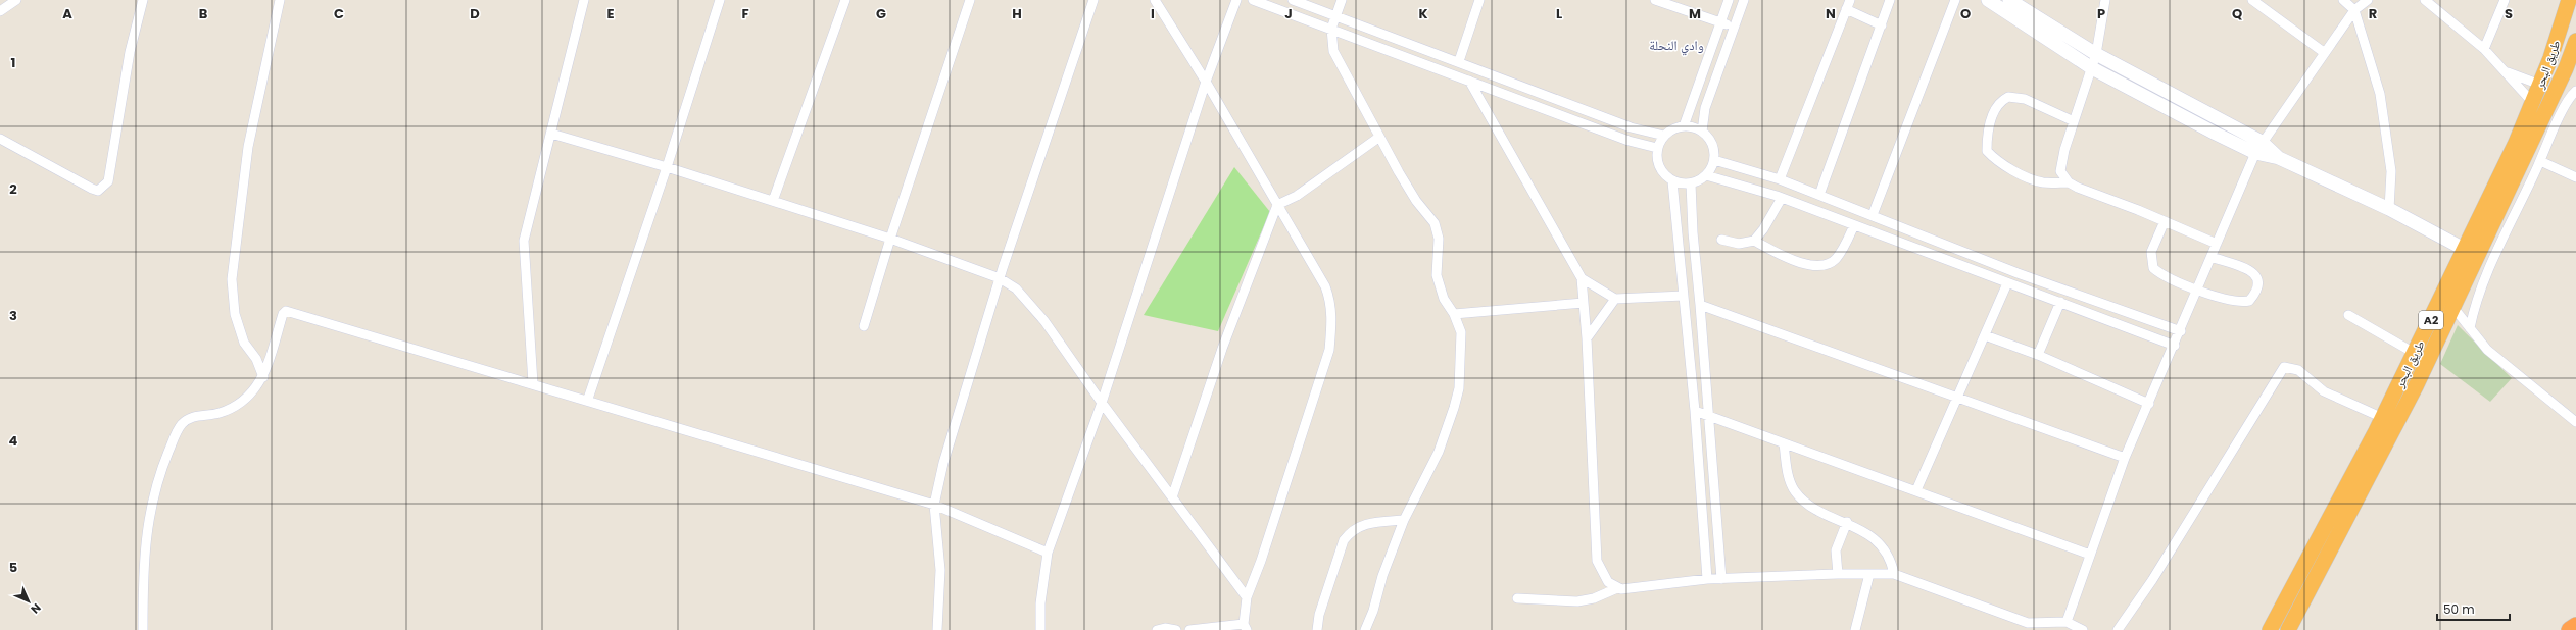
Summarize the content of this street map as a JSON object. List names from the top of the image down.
{
  "streets": {
    "highway": ["طريق البحر", "A2"]
  },
  "districts": ["وادي النحلة"],
  "scale_bar": "50 m",
  "north": "bottom right",
  "grid": {
    "columns": [
      "A",
      "B",
      "C",
      "D",
      "E",
      "F",
      "G",
      "H",
      "I",
      "J",
      "K",
      "L",
      "M",
      "N",
      "O",
      "P",
      "Q",
      "R",
      "S"
    ],
    "rows": [
      "1",
      "2",
      "3",
      "4",
      "5"
    ]
  }
}
